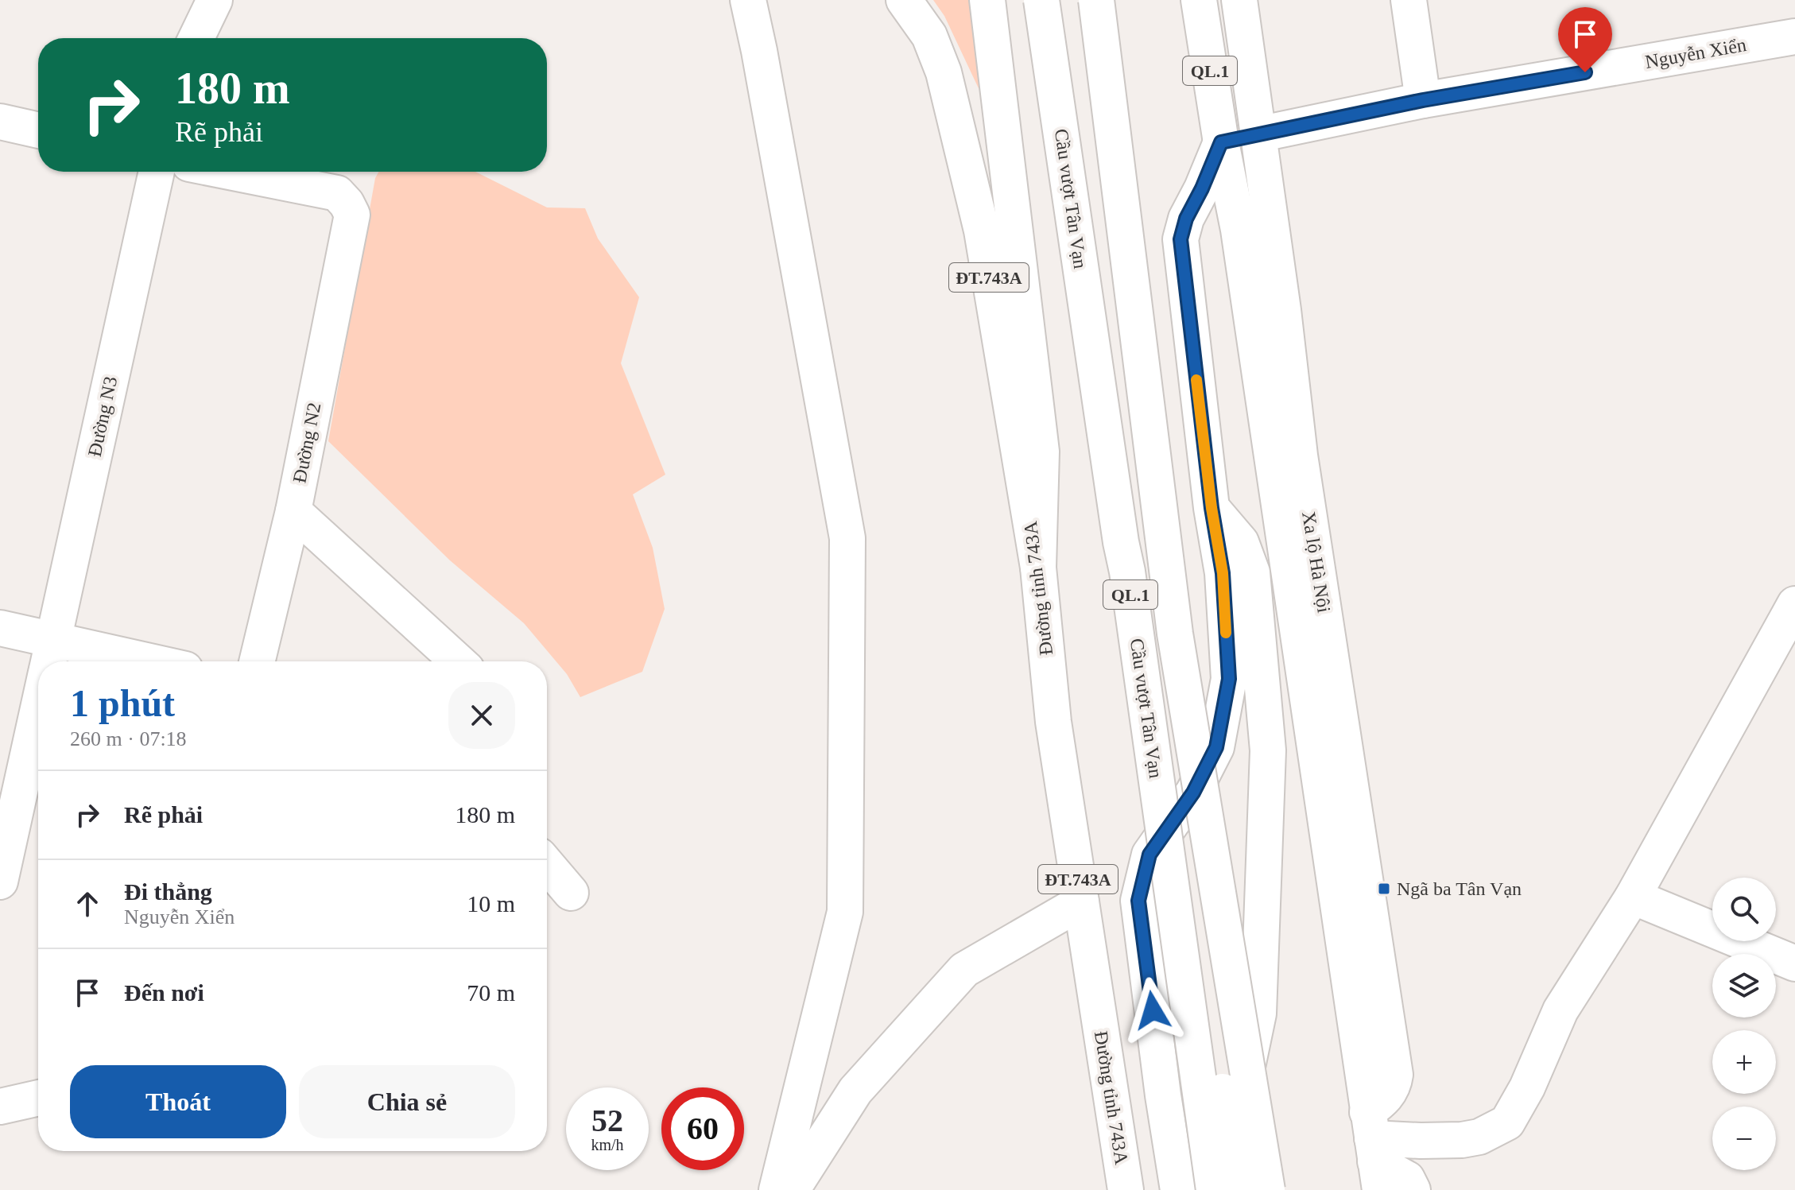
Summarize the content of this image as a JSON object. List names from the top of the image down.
{
  "streets": {
    "main road": [
      "Nguyễn Xiển",
      "QL.1",
      "Cầu vượt Tân Vạn",
      "ĐT.743A",
      "Đường N3",
      "Đường N2",
      "Xa lộ Hà Nội",
      "Đường tỉnh 743A"
    ]
  },
  "crossings": [
    ["Nguyễn Xiển", "ĐT.743A"],
    ["Nguyễn Xiển", "Xa lộ Hà Nội"],
    ["ĐT.743A", "Xa lộ Hà Nội"]
  ],
  "places": {
    "transit": ["Ngã ba Tân Vạn"]
  },
  "page": {
    "turn": ["180 m", "Rẽ phải"],
    "heading": ["1 phút", "260 m · 07:18"],
    "list": [
      {
        "name": "Rẽ phải",
        "value": "180 m"
      },
      {
        "name": "Đi thẳng",
        "note": "Nguyễn Xiển",
        "value": "10 m"
      },
      {
        "name": "Đến nơi",
        "value": "70 m"
      }
    ],
    "map_buttons": ["+", "−"],
    "buttons": ["Thoát", "Chia sẻ"],
    "speed": "52 km/h",
    "limit": "60"
  }
}
